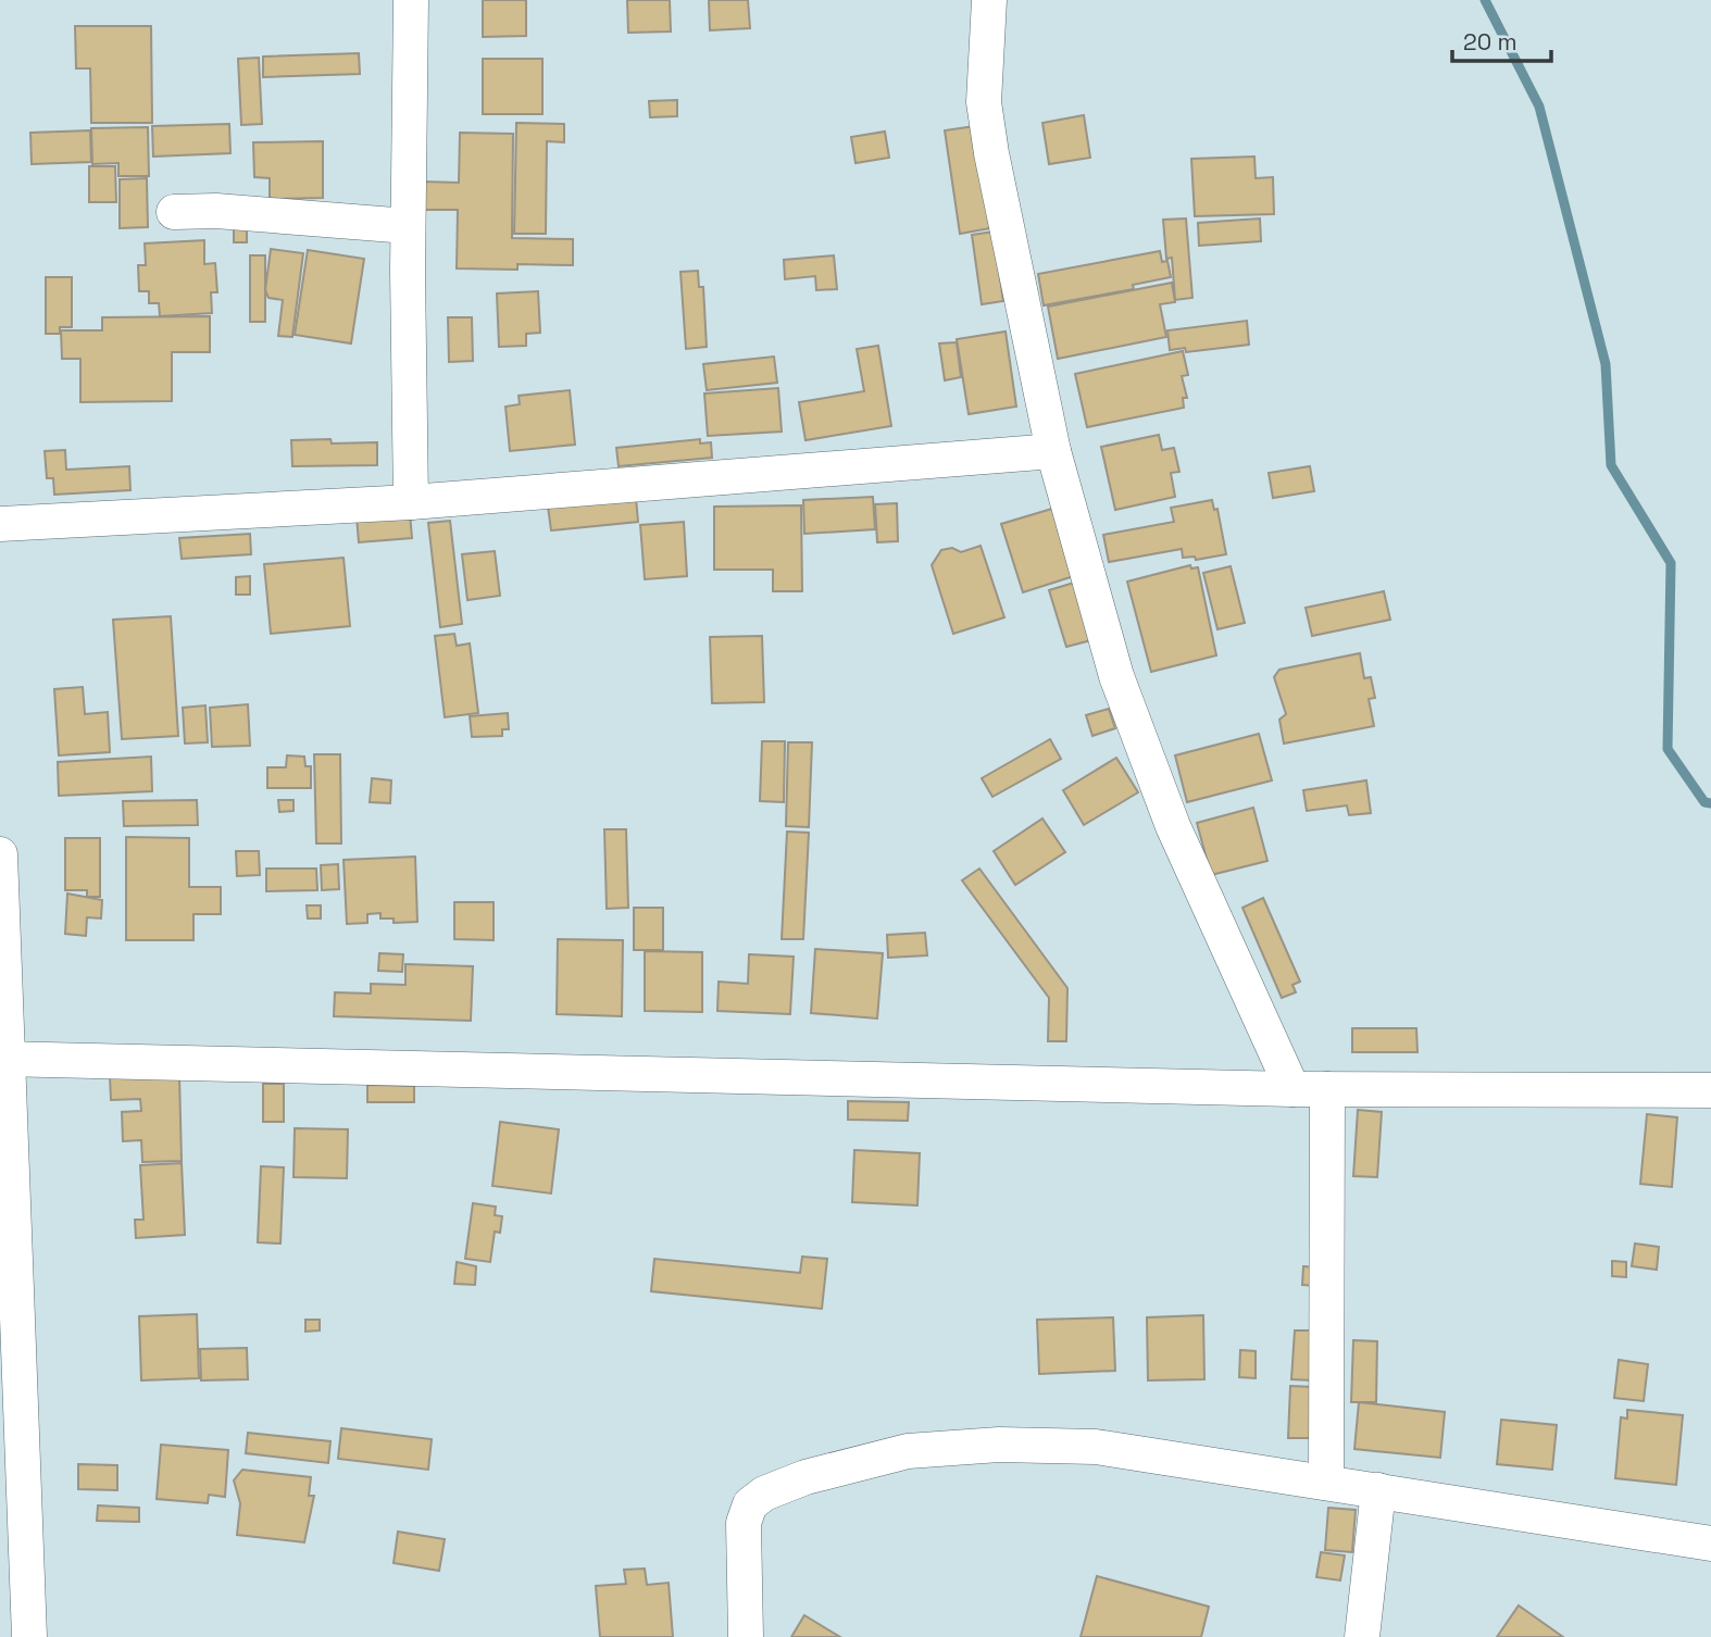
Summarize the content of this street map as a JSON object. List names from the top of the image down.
{
  "scale_bar": "20 m"
}
